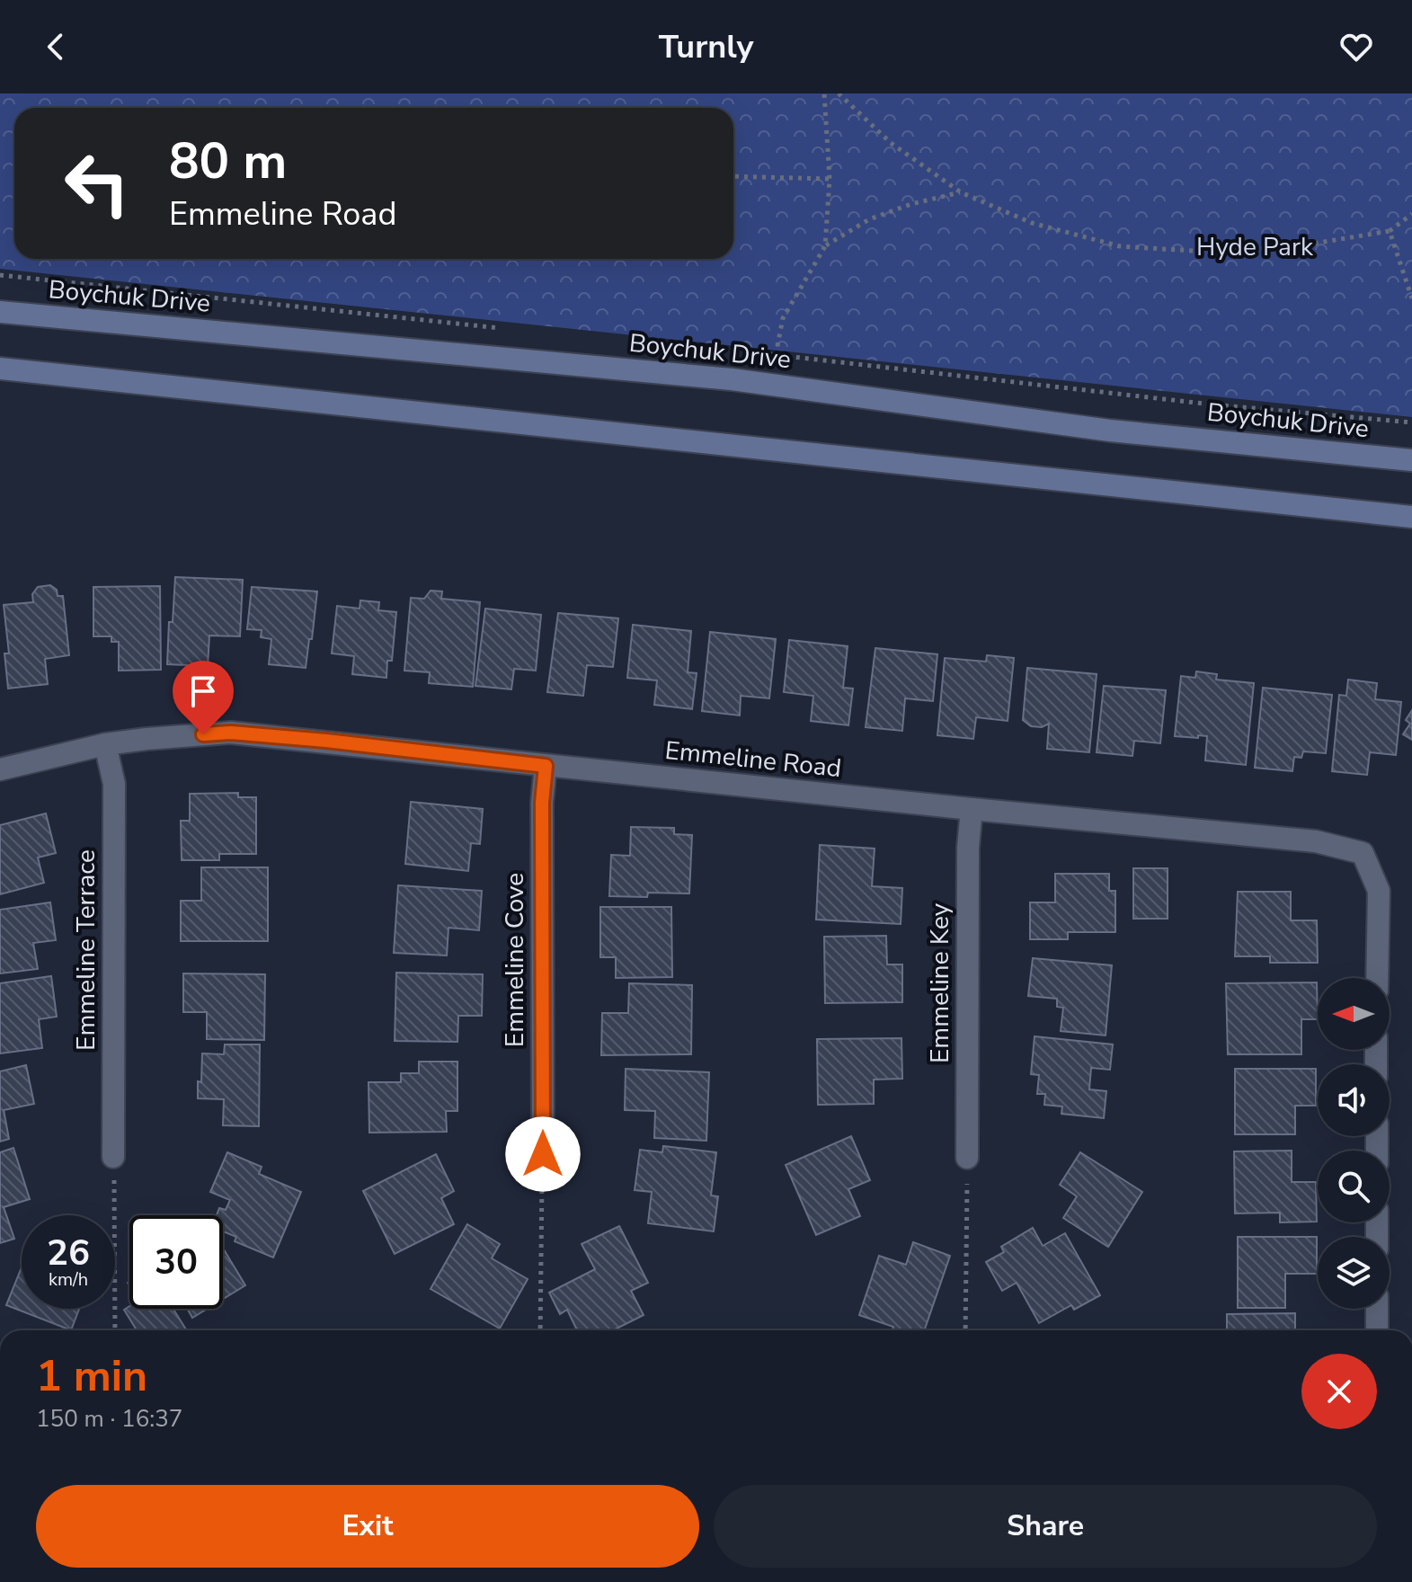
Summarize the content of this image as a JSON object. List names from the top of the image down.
{
  "streets": {
    "main road": ["Boychuk Drive"],
    "street": [
      "Emmeline Road",
      "Emmeline Terrace",
      "Emmeline Cove",
      "Emmeline Key"
    ]
  },
  "crossings": [
    ["Emmeline Road", "Emmeline Terrace"],
    ["Emmeline Road", "Emmeline Cove"],
    ["Emmeline Road", "Emmeline Key"]
  ],
  "parks": ["Hyde Park"],
  "north": "left",
  "page": {
    "header": "Turnly",
    "turn": ["80 m", "Emmeline Road"],
    "speed": "26 km/h",
    "limit": "30",
    "heading": ["1 min", "150 m · 16:37"],
    "buttons": ["Exit", "Share"]
  }
}
